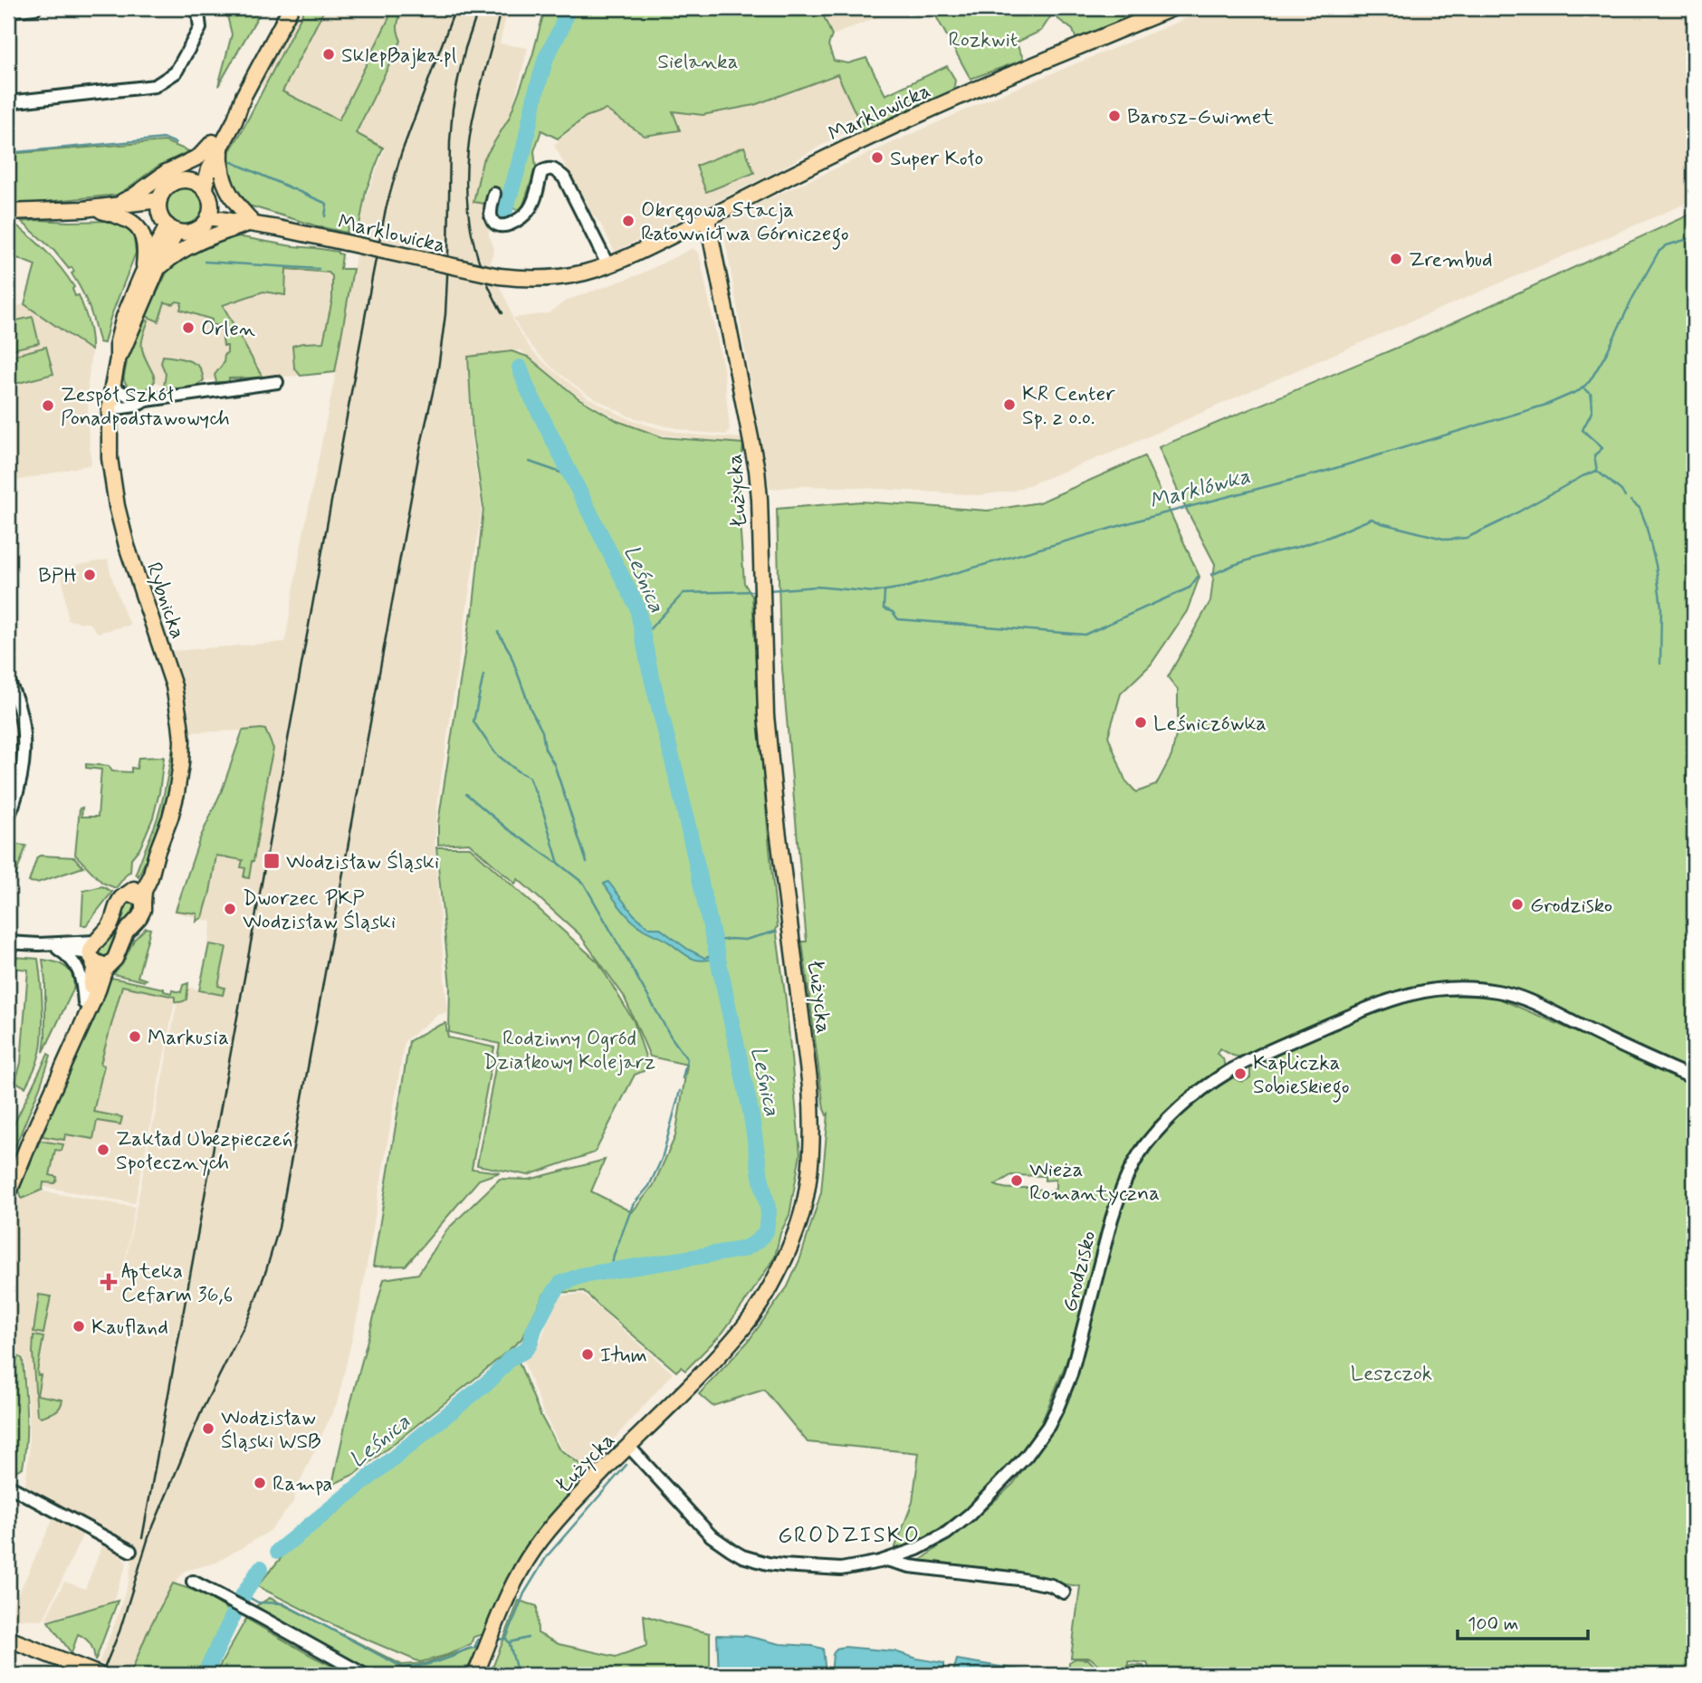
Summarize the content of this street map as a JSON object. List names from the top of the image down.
{
  "streets": {
    "main road": ["Marklowicka", "Łużycka", "Rybnicka"],
    "street": ["Grodzisko"]
  },
  "crossings": [
    ["Marklowicka", "Łużycka"],
    ["Marklowicka", "Rybnicka"],
    ["Łużycka", "Grodzisko"]
  ],
  "districts": ["GRODZISKO"],
  "water": ["Marklówka", "Leśnica"],
  "parks": [
    "Rozkwit",
    "Sielanka",
    "Rodzinny Ogród Działkowy Kolejarz",
    "Leszczok"
  ],
  "places": {
    "other": [
      "SklepBajka.pl",
      "Barosz-Gwimet",
      "Super Koło",
      "Okręgowa Stacja Ratownictwa Górniczego",
      "Zrembud",
      "Orlen",
      "KR Center Sp. z o.o.",
      "Zespół Szkół Ponadpodstawowych",
      "BPH",
      "Leśniczówka",
      "Grodzisko",
      "Dworzec PKP Wodzisław Śląski",
      "Markusia",
      "Kapliczka Sobieskiego",
      "Zakład Ubezpieczeń Społecznych",
      "Wieża Romantyczna",
      "Kaufland",
      "Itum",
      "Wodzisław Śląski WSB",
      "Rampa"
    ],
    "transit": ["Wodzisław Śląski"],
    "health": ["Apteka Cefarm 36,6"]
  },
  "scale_bar": "100 m"
}
